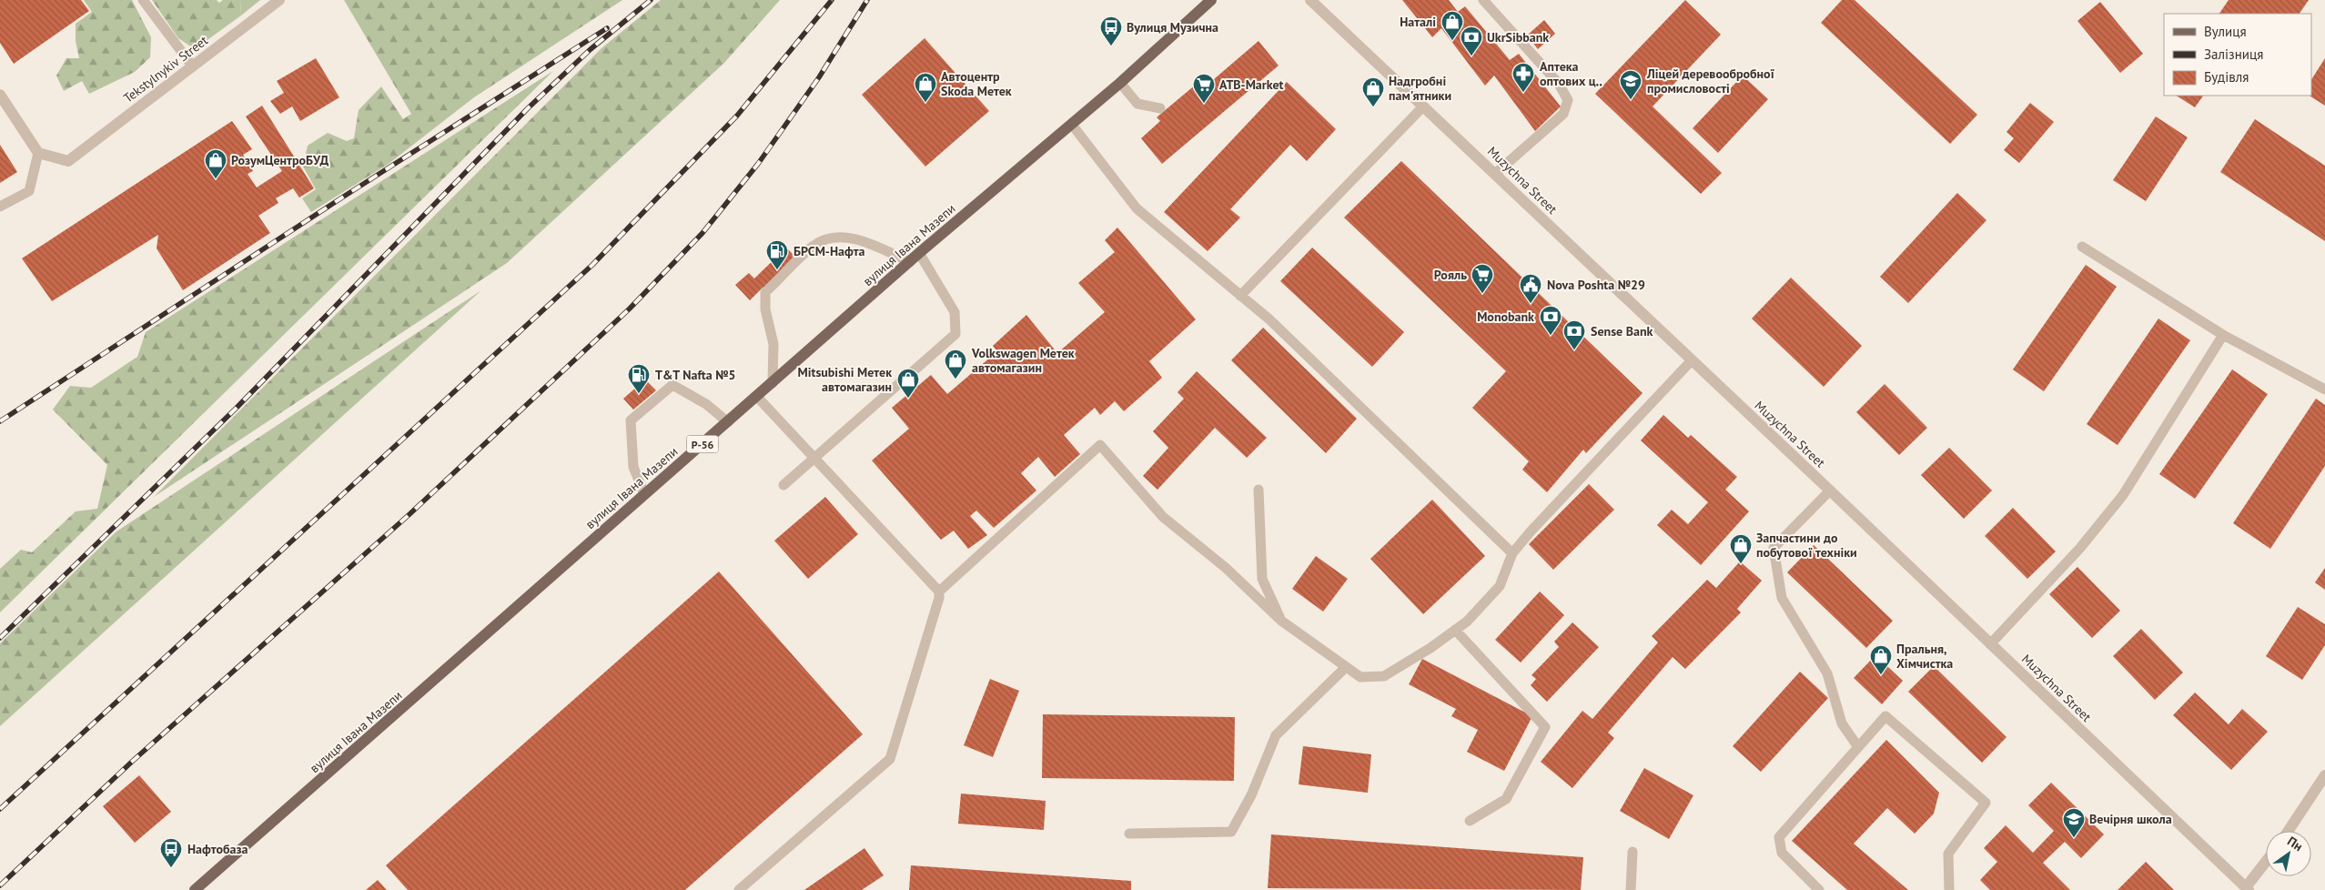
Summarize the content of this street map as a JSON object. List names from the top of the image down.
{
  "streets": {
    "main road": ["вулиця Івана Мазепи", "Р-56"],
    "street": ["Tekstylnykiv Street", "Muzychna Street"]
  },
  "places": {
    "shop": [
      "Наталі",
      "Автоцентр Skoda Метек",
      "Надгробні пам'ятники",
      "РозумЦентроБУД",
      "Volkswagen Метек автомагазин",
      "Mitsubishi Метек автомагазин",
      "Запчастини до побутової техніки",
      "Пральня, Хімчистка"
    ],
    "bus stop": ["Вулиця Музична", "Нафтобаза"],
    "bank": ["UkrSibbank", "Monobank", "Sense Bank"],
    "pharmacy": ["Аптека оптових ц‥"],
    "school or university": ["Ліцей деревообробної промисловості", "Вечірня школа"],
    "supermarket": ["ATB-Market", "Рояль"],
    "fuel station": ["БРСМ-Нафта", "Т&T Nafta №5"],
    "public building": ["Nova Poshta №29"]
  },
  "legend": ["Вулиця", "Залізниця", "Будівля"],
  "north": "top right"
}
